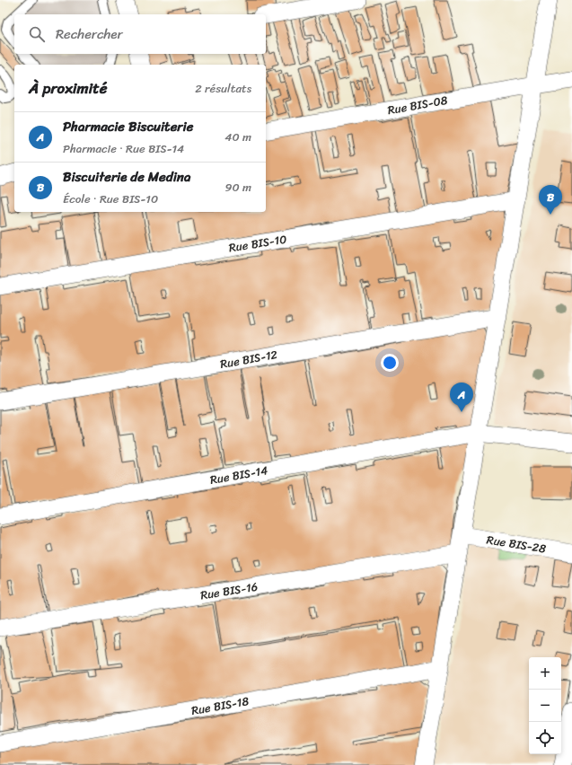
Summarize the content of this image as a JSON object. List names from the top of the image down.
{
  "streets": {
    "street": [
      "Rue BIS-08",
      "Rue BIS-10",
      "Rue BIS-12",
      "Rue BIS-14",
      "Rue BIS-28",
      "Rue BIS-16",
      "Rue BIS-18"
    ]
  },
  "page": {
    "search": "Rechercher",
    "heading": ["À proximité", "2 résultats"],
    "list": [
      {
        "mark": "A",
        "name": "Pharmacie Biscuiterie",
        "note": "Pharmacie · Rue BIS-14",
        "value": "40 m"
      },
      {
        "mark": "B",
        "name": "Biscuiterie de Medina",
        "note": "École · Rue BIS-10",
        "value": "90 m"
      }
    ],
    "pins": ["B", "A"],
    "map_buttons": ["+", "−"]
  }
}
